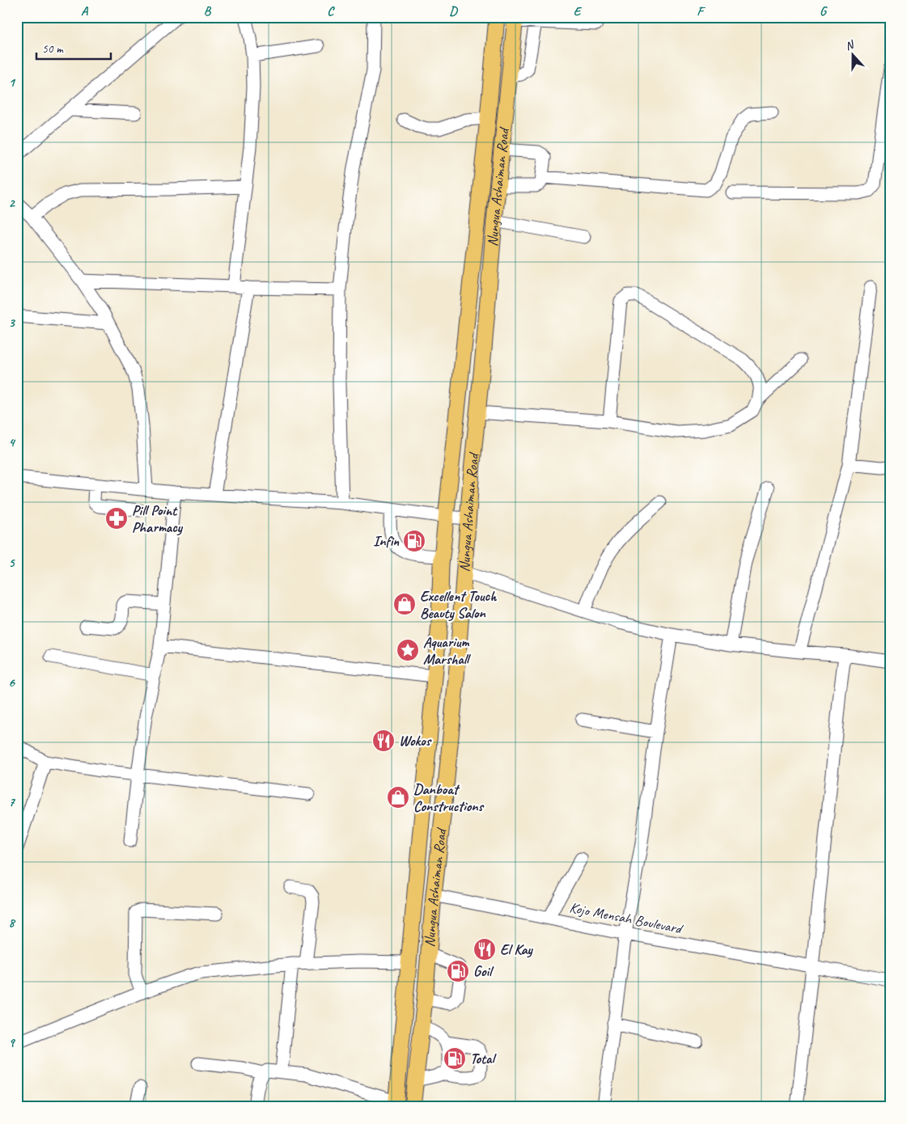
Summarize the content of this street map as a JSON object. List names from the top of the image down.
{
  "streets": {
    "main road": ["Nungua Ashaiman Road"],
    "street": ["Kojo Mensah Boulevard"]
  },
  "crossings": [
    ["Nungua Ashaiman Road", "Kojo Mensah Boulevard"]
  ],
  "places": {
    "pharmacy": ["Pill Point Pharmacy"],
    "fuel station": ["Infin", "Goil", "Total"],
    "shop": ["Excellent Touch Beauty Salon", "Danboat Constructions"],
    "place": ["Aquarium Marshall"],
    "restaurant": ["Wokos", "El Kay"]
  },
  "scale_bar": "50 m",
  "north": "top",
  "grid": {
    "columns": [
      "A",
      "B",
      "C",
      "D",
      "E",
      "F",
      "G"
    ],
    "rows": [
      "1",
      "2",
      "3",
      "4",
      "5",
      "6",
      "7",
      "8",
      "9"
    ]
  }
}
